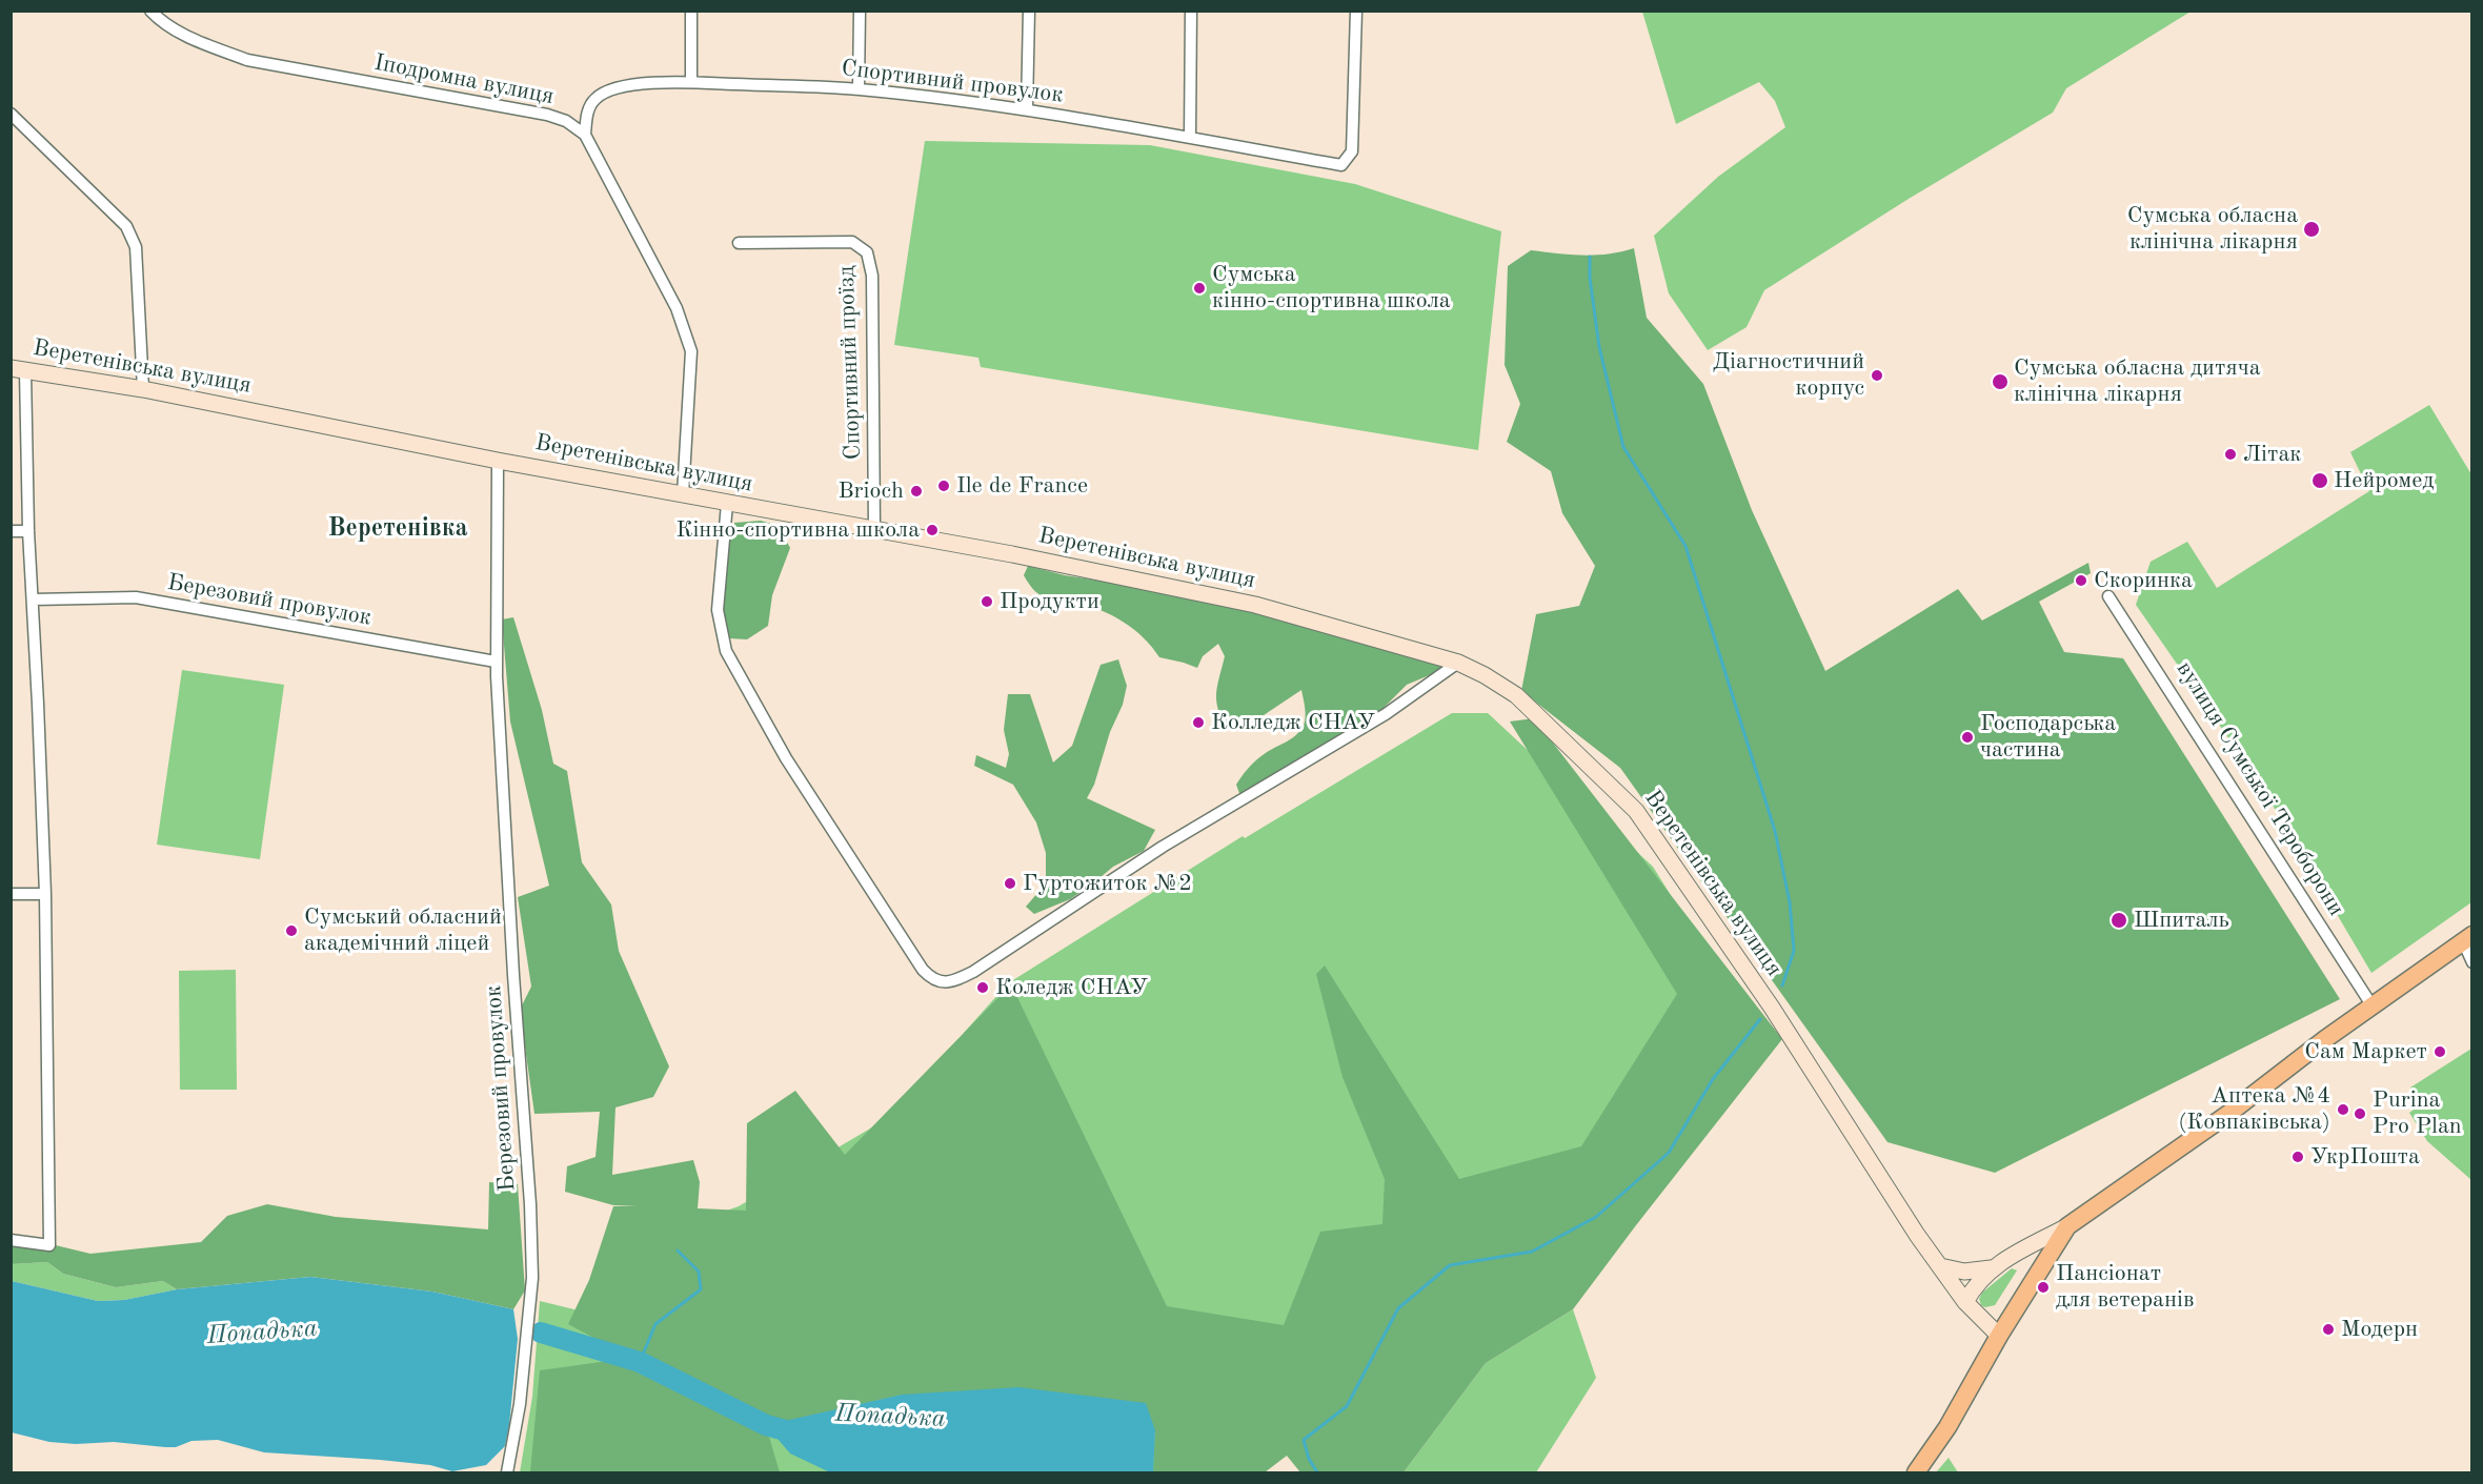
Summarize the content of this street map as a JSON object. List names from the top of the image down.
{
  "streets": {
    "street": [
      "Іподромна вулиця",
      "Спортивний провулок",
      "Спортивний проїзд",
      "Веретенівська вулиця",
      "Березовий провулок",
      "вулиця Сумської Тероборони"
    ]
  },
  "crossings": [
    ["Іподромна вулиця", "Спортивний провулок"],
    ["Спортивний проїзд", "Веретенівська вулиця"],
    ["Веретенівська вулиця", "Березовий провулок"]
  ],
  "districts": ["Веретенівка"],
  "water": ["Попадька"],
  "places": [
    "Сумська обласна клінічна лікарня",
    "Сумська кінно-спортивна школа",
    "Діагностичний корпус",
    "Сумська обласна дитяча клінічна лікарня",
    "Літак",
    "Нейромед",
    "Ile de France",
    "Brioch",
    "Кінно-спортивна школа",
    "Скоринка",
    "Продукти",
    "Колледж СНАУ",
    "Господарська частина",
    "Гуртожиток №2",
    "Шпиталь",
    "Сумський обласний академічний ліцей",
    "Коледж СНАУ",
    "Сам Маркет",
    "Аптека №4 (Ковпаківська)",
    "Purina Pro Plan",
    "УкрПошта",
    "Пансіонат для ветеранів",
    "Модерн"
  ]
}
